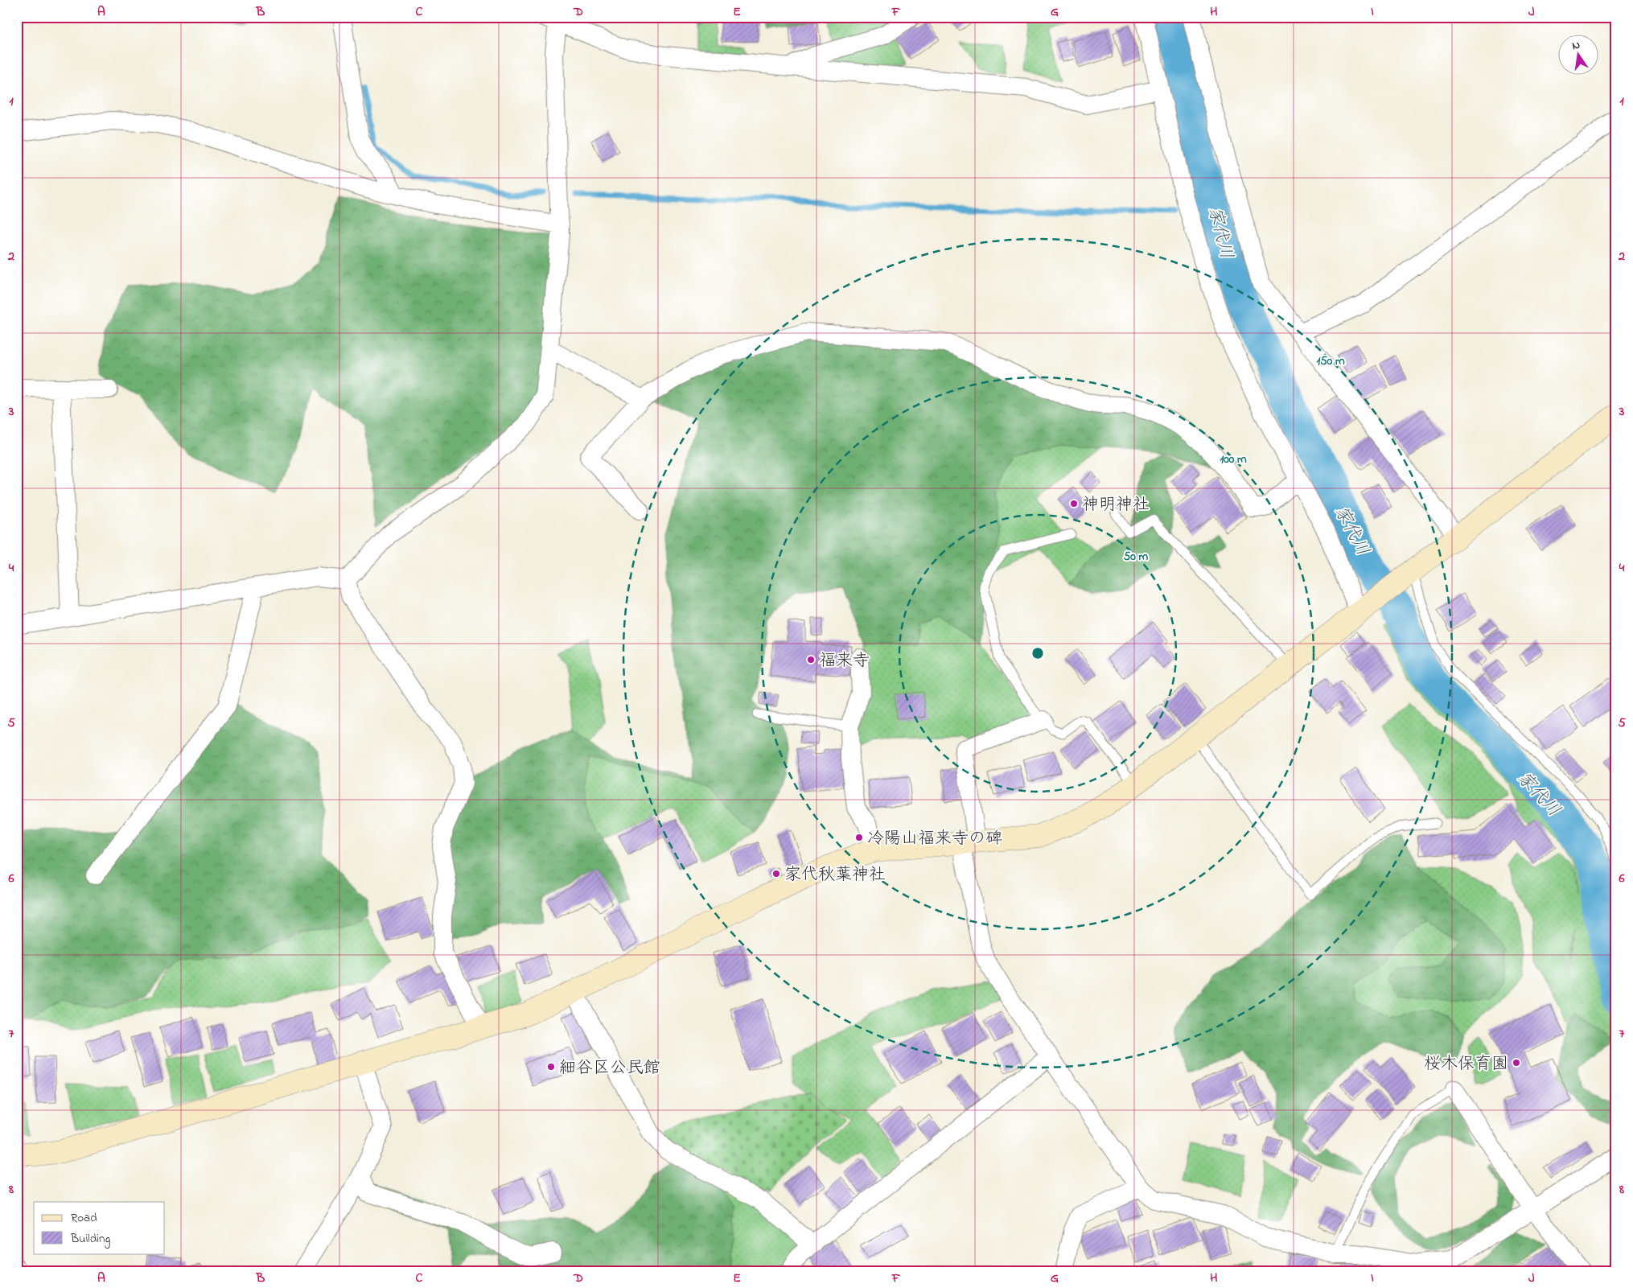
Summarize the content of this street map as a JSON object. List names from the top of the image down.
{
  "water": ["家代川"],
  "places": [
    "神明神社",
    "福来寺",
    "冷陽山福来寺の碑",
    "家代秋葉神社",
    "桜木保育園",
    "細谷区公民館"
  ],
  "legend": ["Road", "Building"],
  "north": "top",
  "grid": {
    "columns": [
      "A",
      "B",
      "C",
      "D",
      "E",
      "F",
      "G",
      "H",
      "I",
      "J"
    ],
    "rows": [
      "1",
      "2",
      "3",
      "4",
      "5",
      "6",
      "7",
      "8"
    ]
  },
  "rings": ["150 m", "100 m", "50 m"]
}
